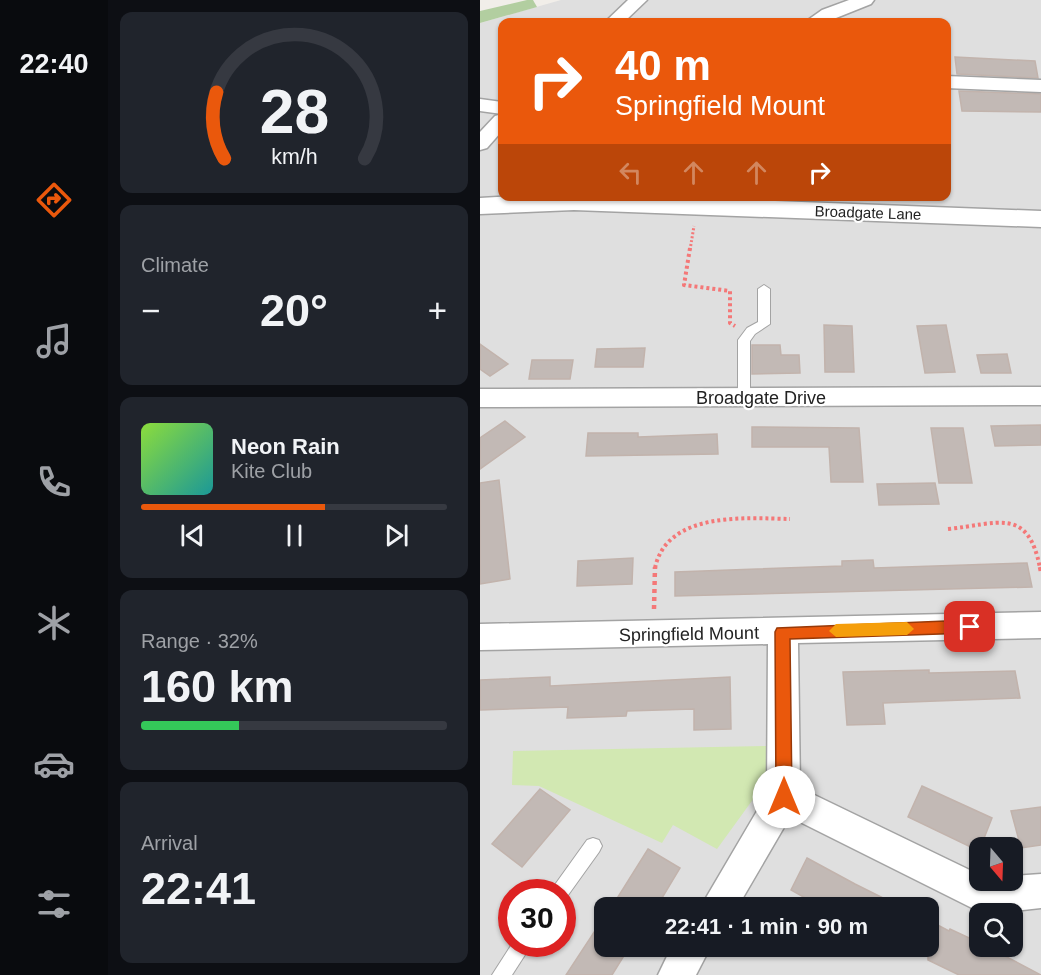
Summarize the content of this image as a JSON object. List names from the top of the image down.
{
  "streets": {
    "street": ["Broadgate Lane", "Broadgate Drive", "Springfield Mount"]
  },
  "north": "bottom",
  "page": {
    "tabs": "22:40",
    "turn": ["40 m", "Springfield Mount"],
    "tile": [
      "Climate",
      ["Range · 32%", "160 km"],
      ["Arrival", "22:41"]
    ],
    "heat": ["−", "20°", "+"],
    "song": ["Neon Rain", "Kite Club"],
    "limit": "30",
    "trip": "22:41 · 1 min · 90 m",
    "gauge": ["28", "km/h"]
  }
}
